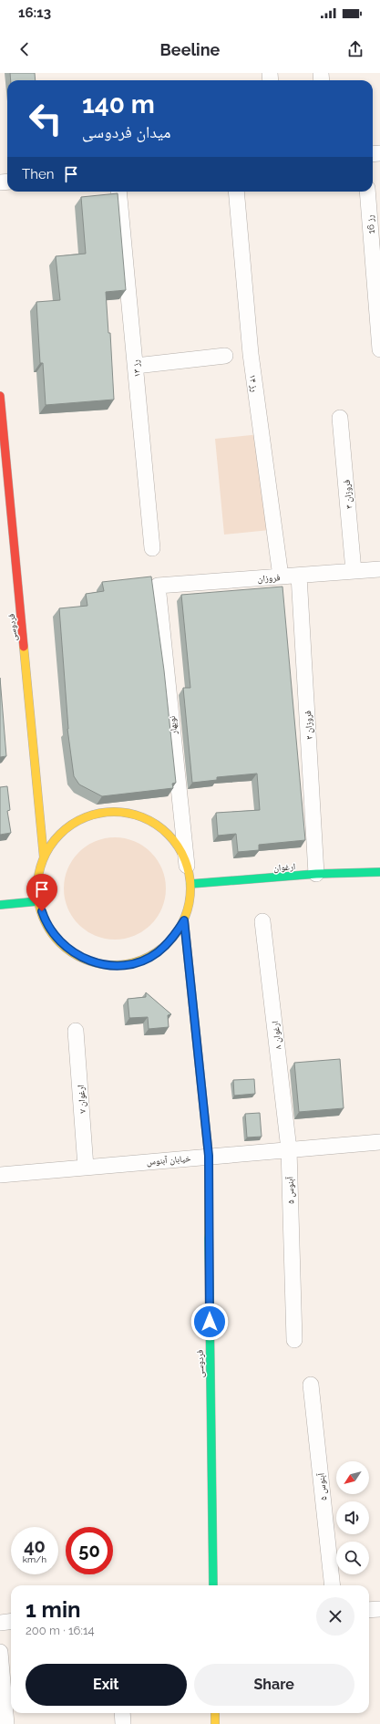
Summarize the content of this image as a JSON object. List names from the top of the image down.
{
  "streets": {
    "main road": ["فردوسی", "ارغوان"],
    "street": [
      "رز 16",
      "رز ۱۳",
      "رز ۱۴",
      "فروزان ۳",
      "فروزان",
      "نوبهار",
      "فروزان ۲",
      "ارغوان ۸",
      "ارغوان ۷",
      "خیابان آبنوس",
      "آبنوس ۵"
    ]
  },
  "crossings": [
    ["رز ۱۴", "فروزان"],
    ["فروزان ۳", "فروزان"],
    ["فروزان", "نوبهار"],
    ["فروزان", "فروزان ۲"],
    ["فردوسی", "خیابان آبنوس"],
    ["فروزان ۲", "ارغوان"],
    ["ارغوان ۸", "خیابان آبنوس"],
    ["ارغوان ۸", "آبنوس ۵"],
    ["ارغوان ۷", "خیابان آبنوس"],
    ["خیابان آبنوس", "آبنوس ۵"]
  ],
  "north": "bottom left",
  "page": {
    "status": "16:13",
    "header": "Beeline",
    "turn": ["140 m", "میدان فردوسی"],
    "then": "Then",
    "speed": "40 km/h",
    "limit": "50",
    "heading": ["1 min", "200 m · 16:14"],
    "buttons": ["Exit", "Share"]
  }
}
